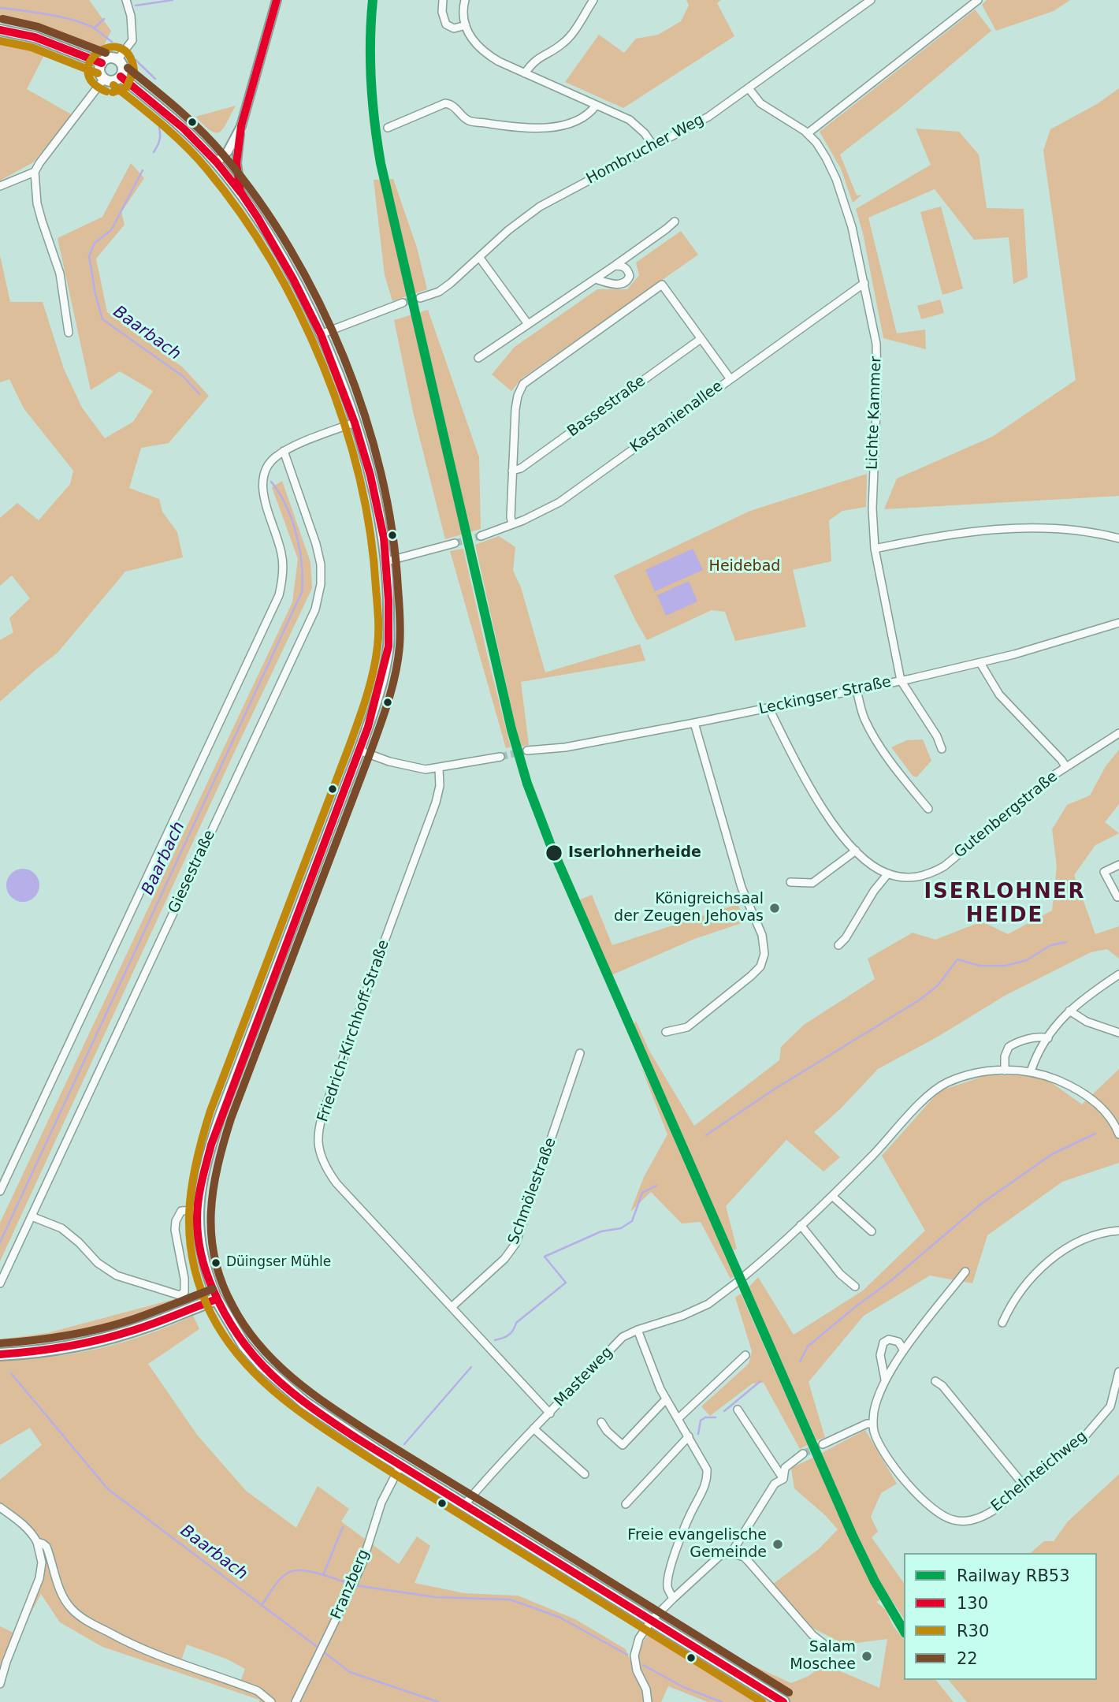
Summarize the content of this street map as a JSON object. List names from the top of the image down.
{
  "streets": {
    "street": [
      "Hombrucher Weg",
      "Bassestraße",
      "Lichte Kammer",
      "Kastanienallee",
      "Leckingser Straße",
      "Gutenbergstraße",
      "Giesestraße",
      "Friedrich-Kirchhoff-Straße",
      "Schmölestraße",
      "Masteweg",
      "Echelnteichweg",
      "Franzberg"
    ]
  },
  "crossings": [
    ["Hombrucher Weg", "Lichte Kammer"],
    ["Lichte Kammer", "Kastanienallee"],
    ["Lichte Kammer", "Leckingser Straße"],
    ["Leckingser Straße", "Gutenbergstraße"],
    ["Friedrich-Kirchhoff-Straße", "Schmölestraße"],
    ["Friedrich-Kirchhoff-Straße", "Masteweg"]
  ],
  "districts": ["ISERLOHNER HEIDE"],
  "water": ["Baarbach"],
  "parks": ["Heidebad"],
  "places": [
    "Iserlohnerheide",
    "Königreichsaal der Zeugen Jehovas",
    "Düingser Mühle",
    "Freie evangelische Gemeinde",
    "Salam Moschee"
  ],
  "lines": [
    "rail line RB53",
    "transit line 130",
    "transit line 22",
    "transit line R30"
  ],
  "legend": [
    "Railway RB53",
    "130",
    "R30",
    "22"
  ]
}
